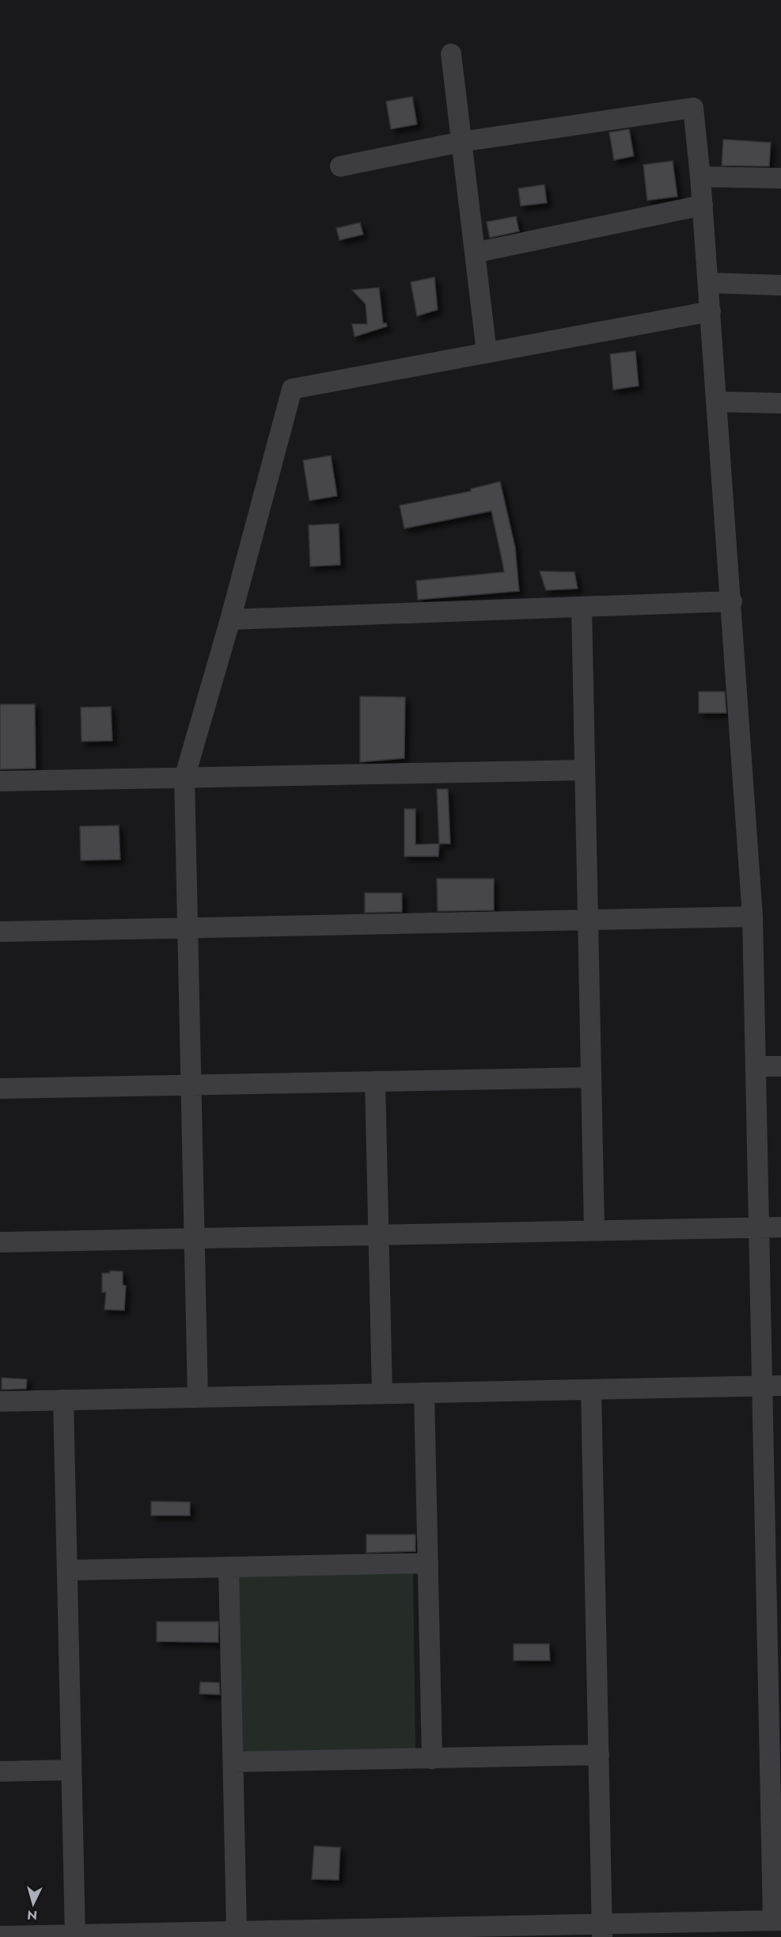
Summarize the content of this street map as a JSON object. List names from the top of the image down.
{
  "north": "bottom"
}
